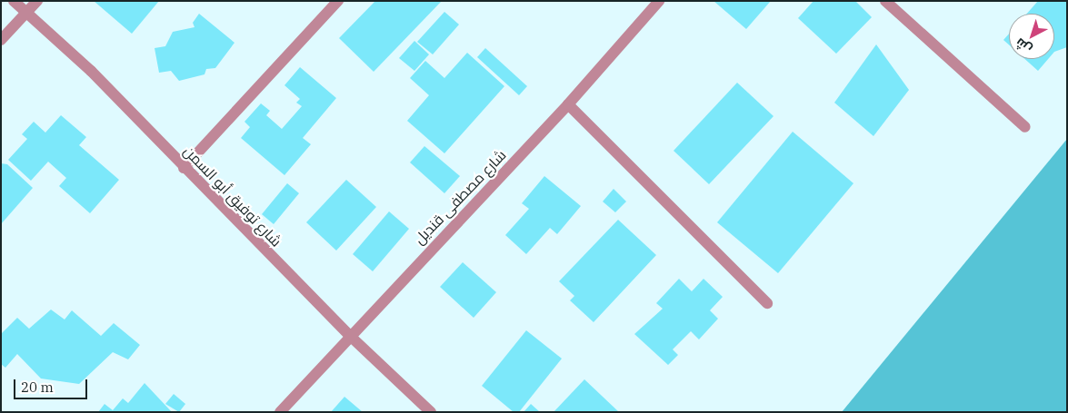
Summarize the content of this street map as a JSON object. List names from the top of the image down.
{
  "streets": {
    "street": ["شارع توفيق أبو السمن", "شارع مصطفى قنديل"]
  },
  "crossings": [
    ["شارع توفيق أبو السمن", "شارع مصطفى قنديل"]
  ],
  "scale_bar": "20 m",
  "north": "bottom left"
}
